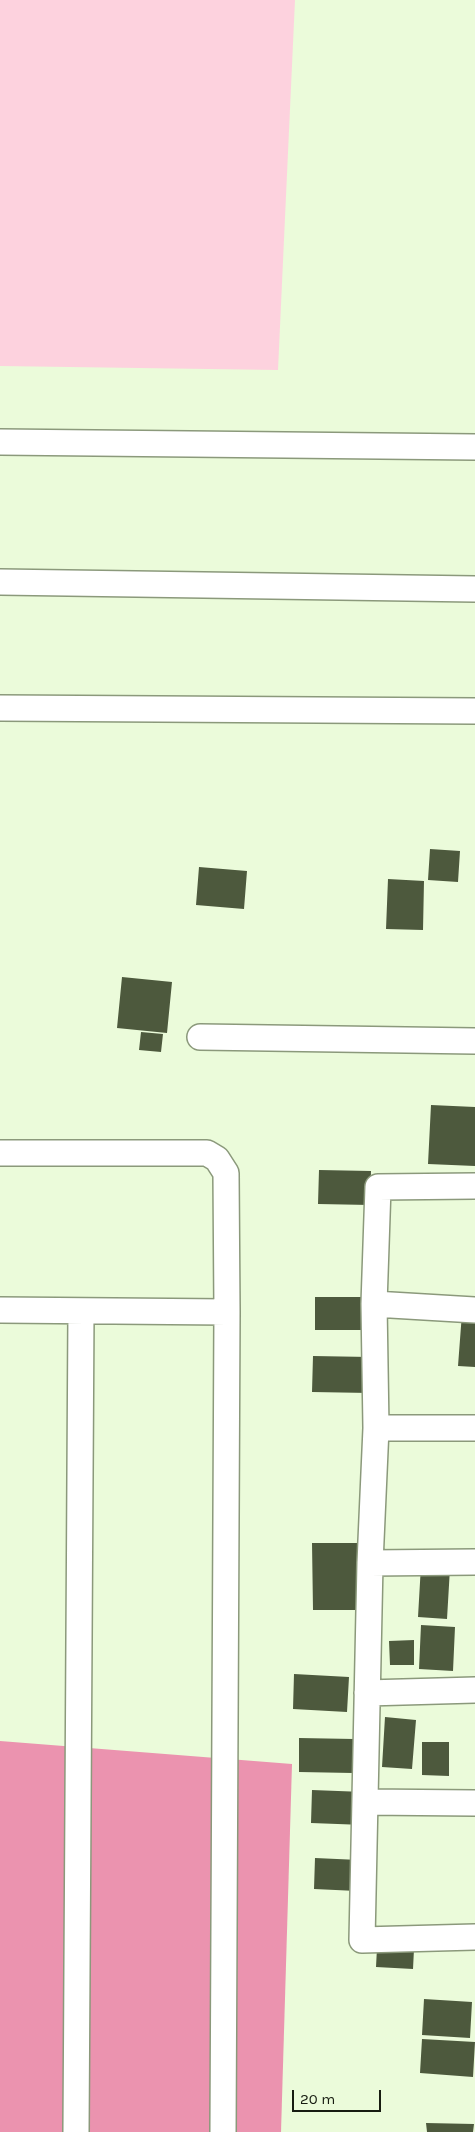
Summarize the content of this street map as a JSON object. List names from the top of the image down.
{
  "scale_bar": "20 m"
}
